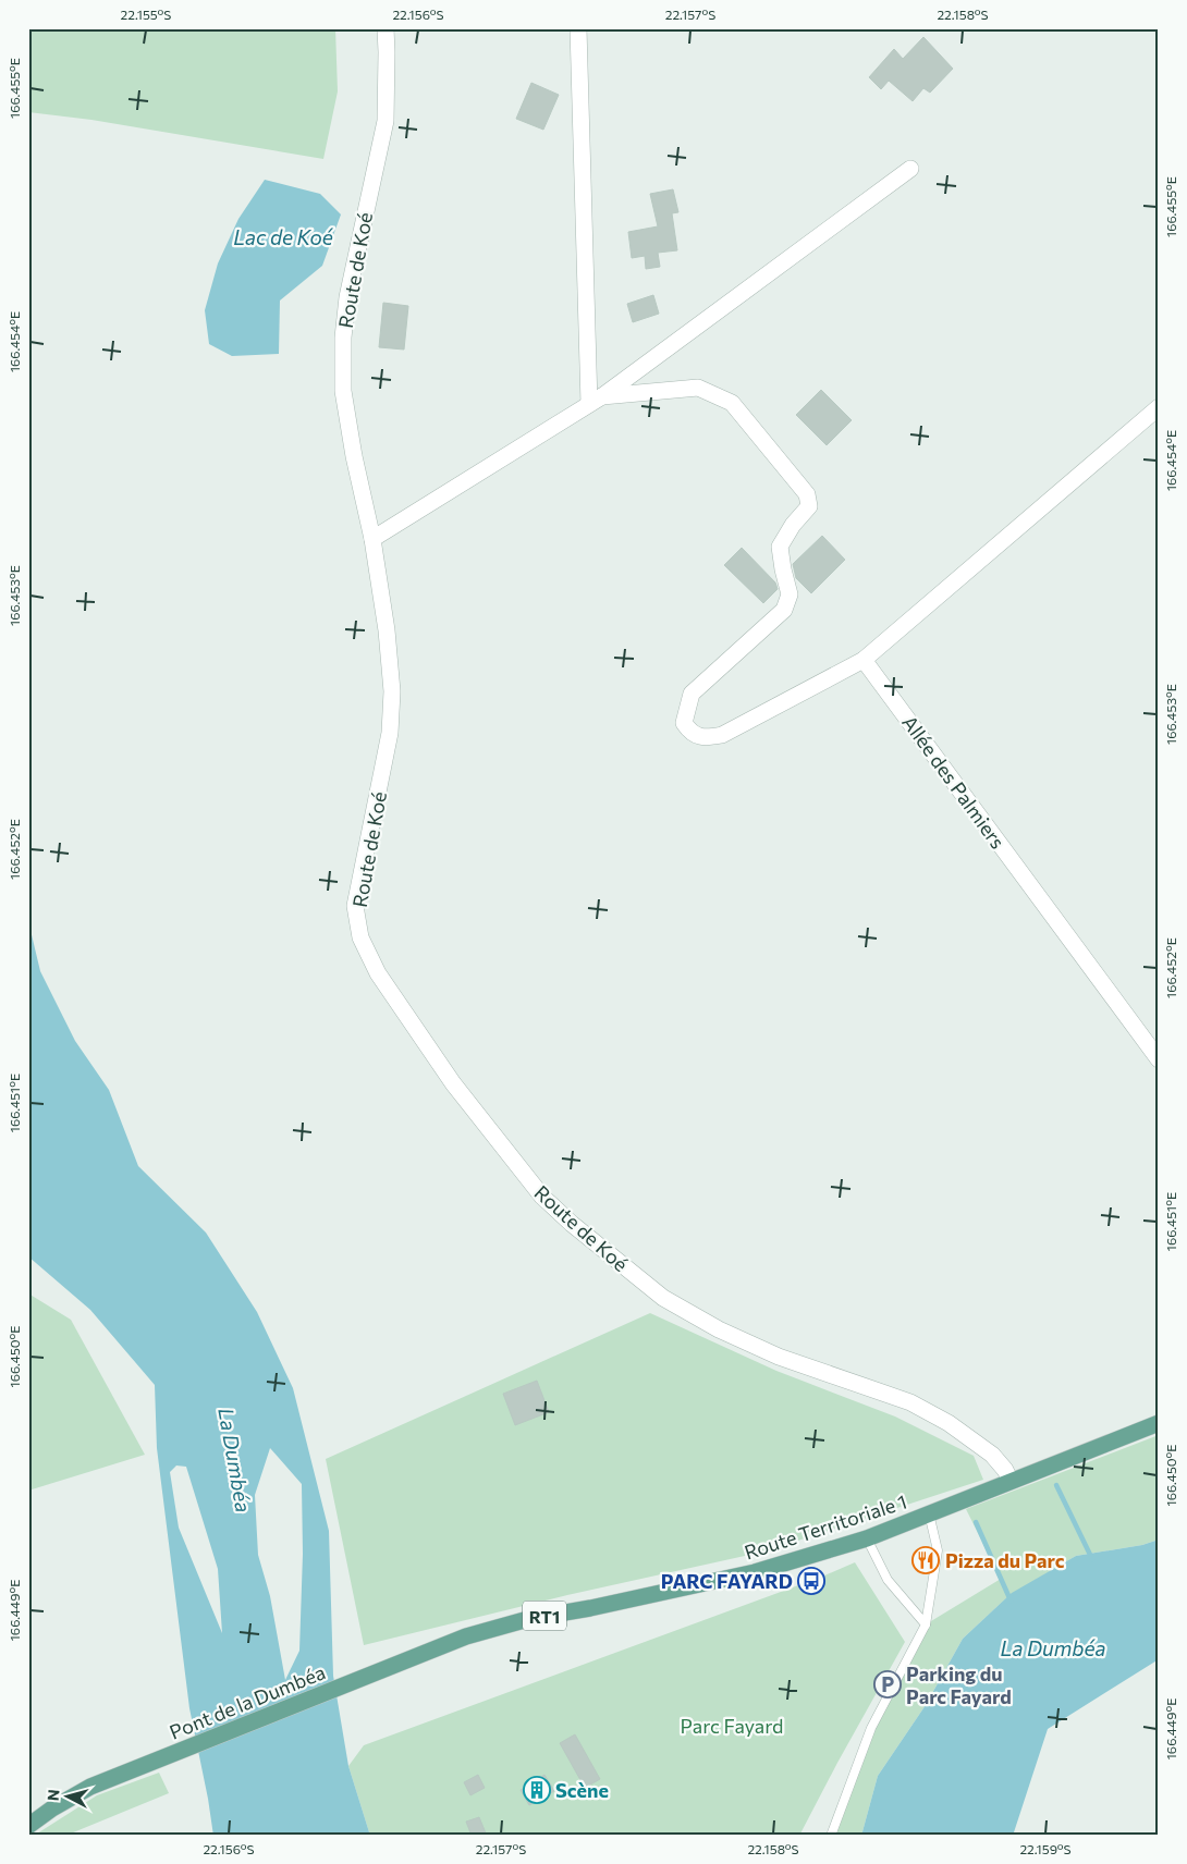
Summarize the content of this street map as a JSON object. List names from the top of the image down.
{
  "streets": {
    "main road": ["Route Territoriale 1", "RT1", "Pont de la Dumbéa"],
    "street": ["Route de Koé", "Allée des Palmiers"]
  },
  "crossings": [
    ["Route de Koé", "Route Territoriale 1"],
    ["Route Territoriale 1", "Pont de la Dumbéa"]
  ],
  "water": ["Lac de Koé", "La Dumbéa"],
  "parks": ["Parc Fayard"],
  "places": {
    "restaurant": ["Pizza du Parc"],
    "bus stop": ["PARC FAYARD"],
    "parking": ["Parking du Parc Fayard"],
    "building": ["Scène"]
  },
  "north": "left",
  "coordinates": [
    "22.155°S",
    "22.156°S",
    "22.157°S",
    "22.158°S",
    "166.455°E",
    "166.454°E",
    "166.453°E",
    "166.452°E",
    "166.451°E",
    "166.450°E",
    "166.449°E",
    "22.159°S"
  ]
}
